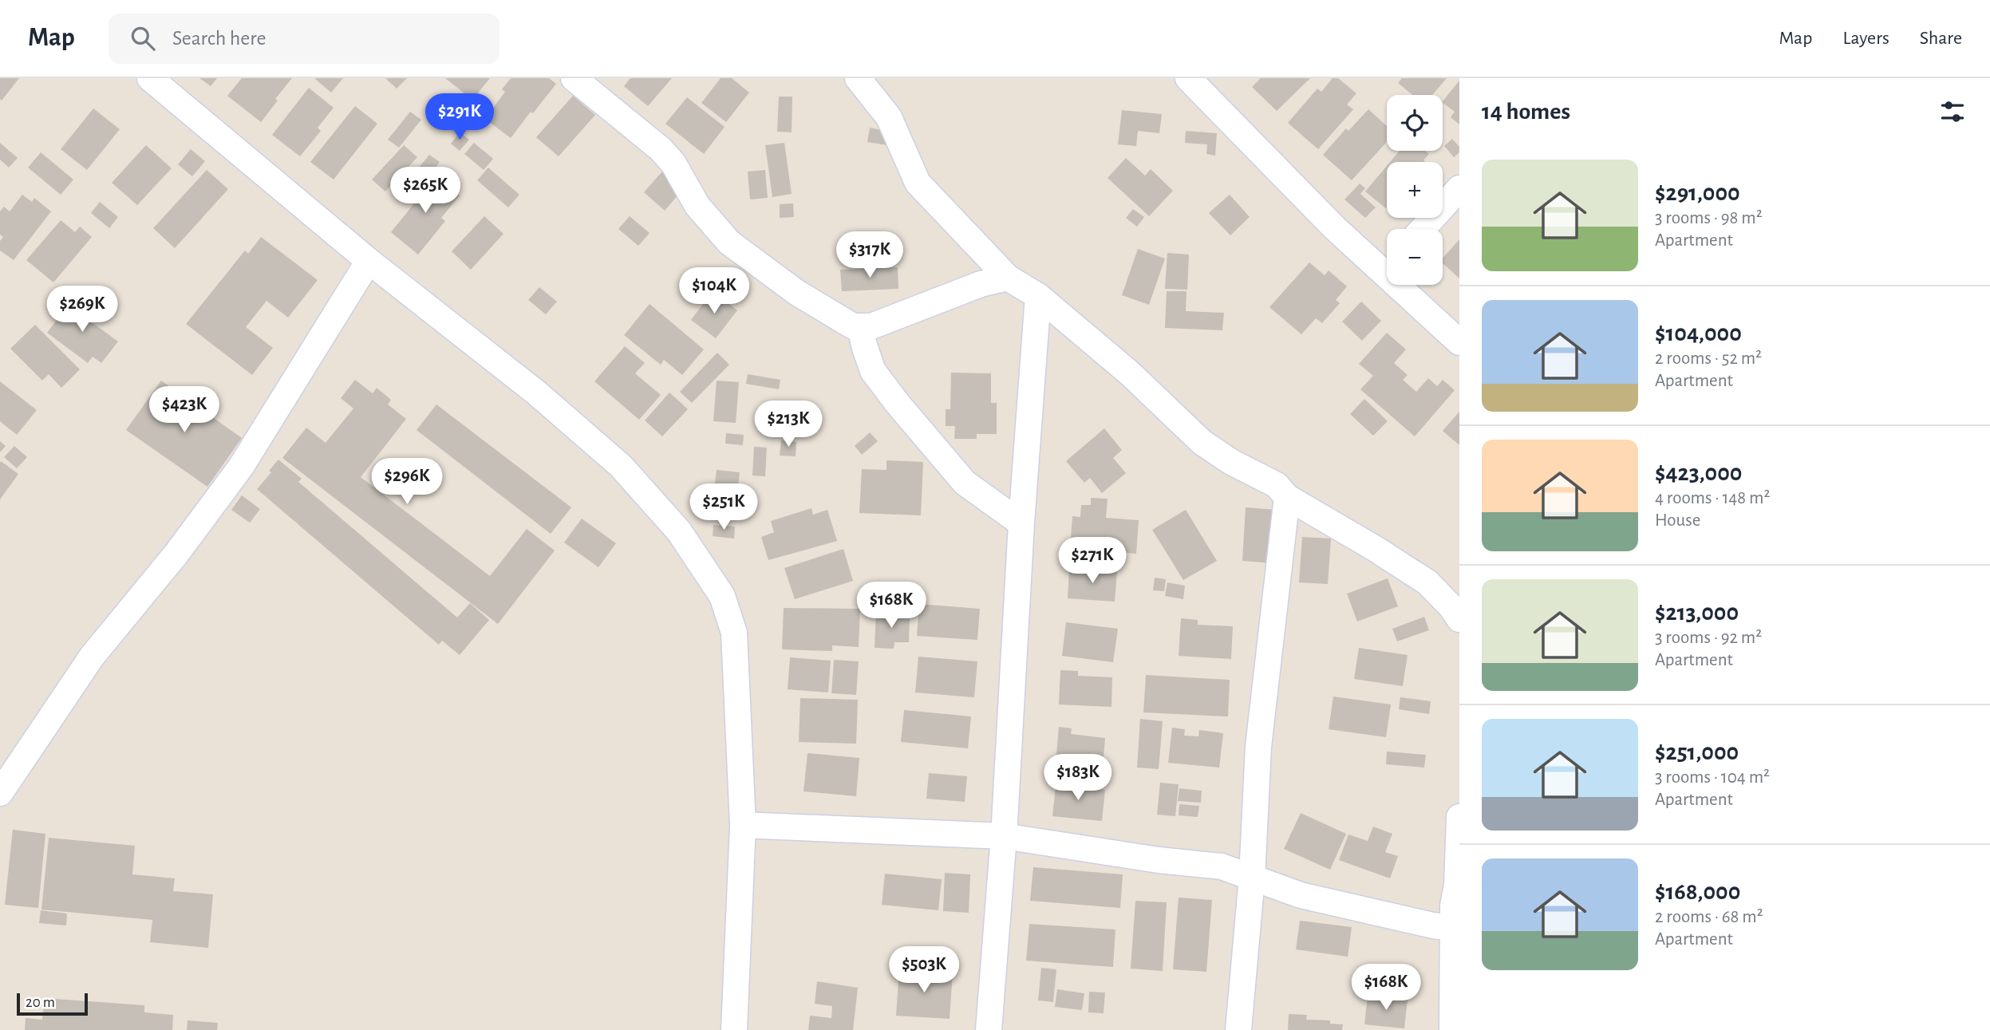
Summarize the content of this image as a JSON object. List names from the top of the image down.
{
  "scale_bar": "20 m",
  "page": {
    "header": "Map",
    "search": "Search here",
    "nav": ["Map", "Layers", "Share"],
    "heading": "14 homes",
    "price": [
      "$291K",
      "$265K",
      "$317K",
      "$104K",
      "$269K",
      "$423K",
      "$213K",
      "$296K",
      "$251K",
      "$271K",
      "$168K",
      "$183K",
      "$503K",
      "$168K"
    ],
    "map_buttons": ["+", "−"],
    "list": [
      {
        "name": "$291,000",
        "note": "3 rooms · 98 m² · Apartment"
      },
      {
        "name": "$104,000",
        "note": "2 rooms · 52 m² · Apartment"
      },
      {
        "name": "$423,000",
        "note": "4 rooms · 148 m² · House"
      },
      {
        "name": "$213,000",
        "note": "3 rooms · 92 m² · Apartment"
      },
      {
        "name": "$251,000",
        "note": "3 rooms · 104 m² · Apartment"
      },
      {
        "name": "$168,000",
        "note": "2 rooms · 68 m² · Apartment"
      }
    ],
    "scale": "20 m"
  }
}
